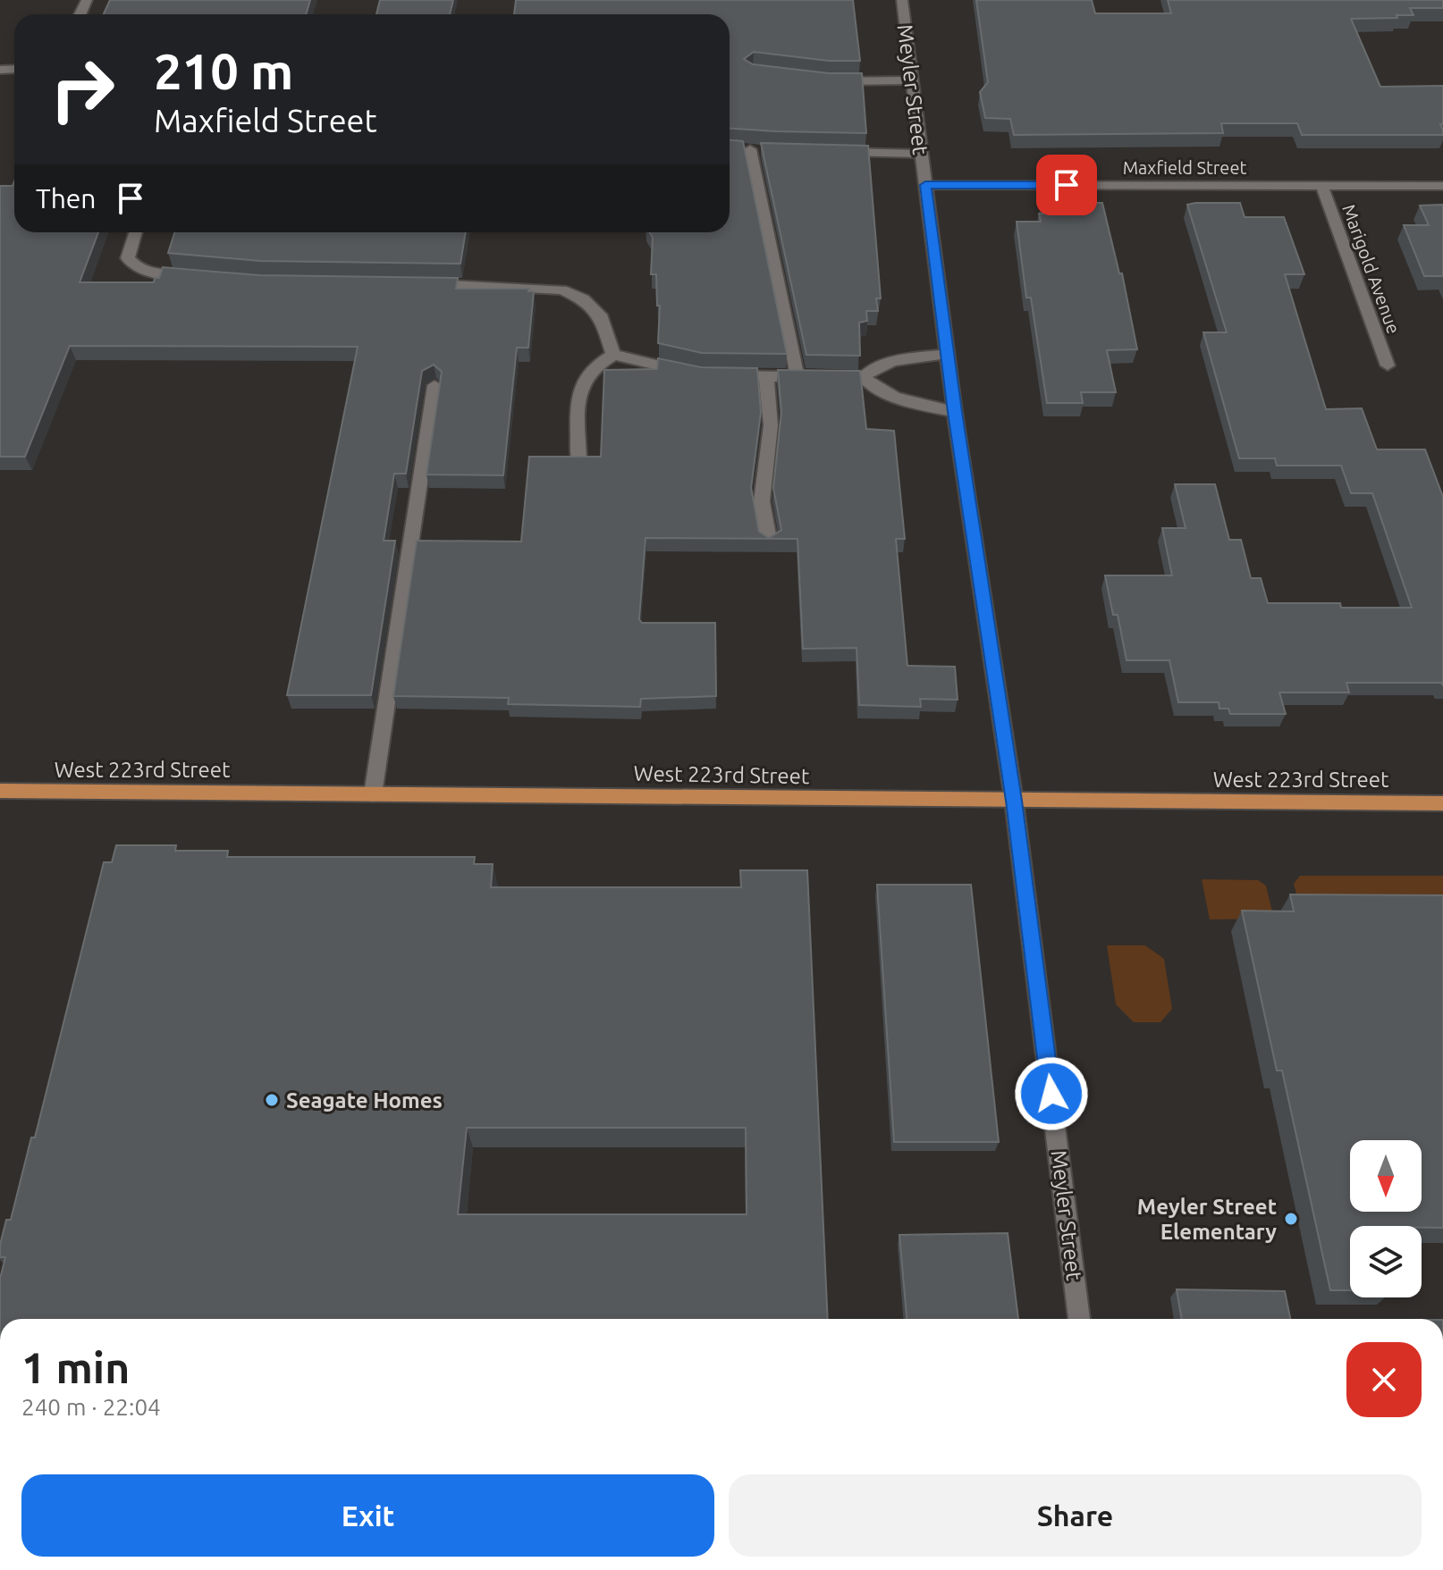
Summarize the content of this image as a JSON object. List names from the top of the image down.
{
  "streets": {
    "main road": ["West 223rd Street"],
    "street": ["Meyler Street", "Maxfield Street", "Marigold Avenue"]
  },
  "crossings": [
    ["Meyler Street", "Maxfield Street"],
    ["Meyler Street", "West 223rd Street"],
    ["Maxfield Street", "Marigold Avenue"]
  ],
  "places": ["Seagate Homes", "Meyler Street Elementary"],
  "north": "bottom",
  "page": {
    "turn": ["210 m", "Maxfield Street"],
    "then": "Then",
    "heading": ["1 min", "240 m · 22:04"],
    "buttons": ["Exit", "Share"]
  }
}
